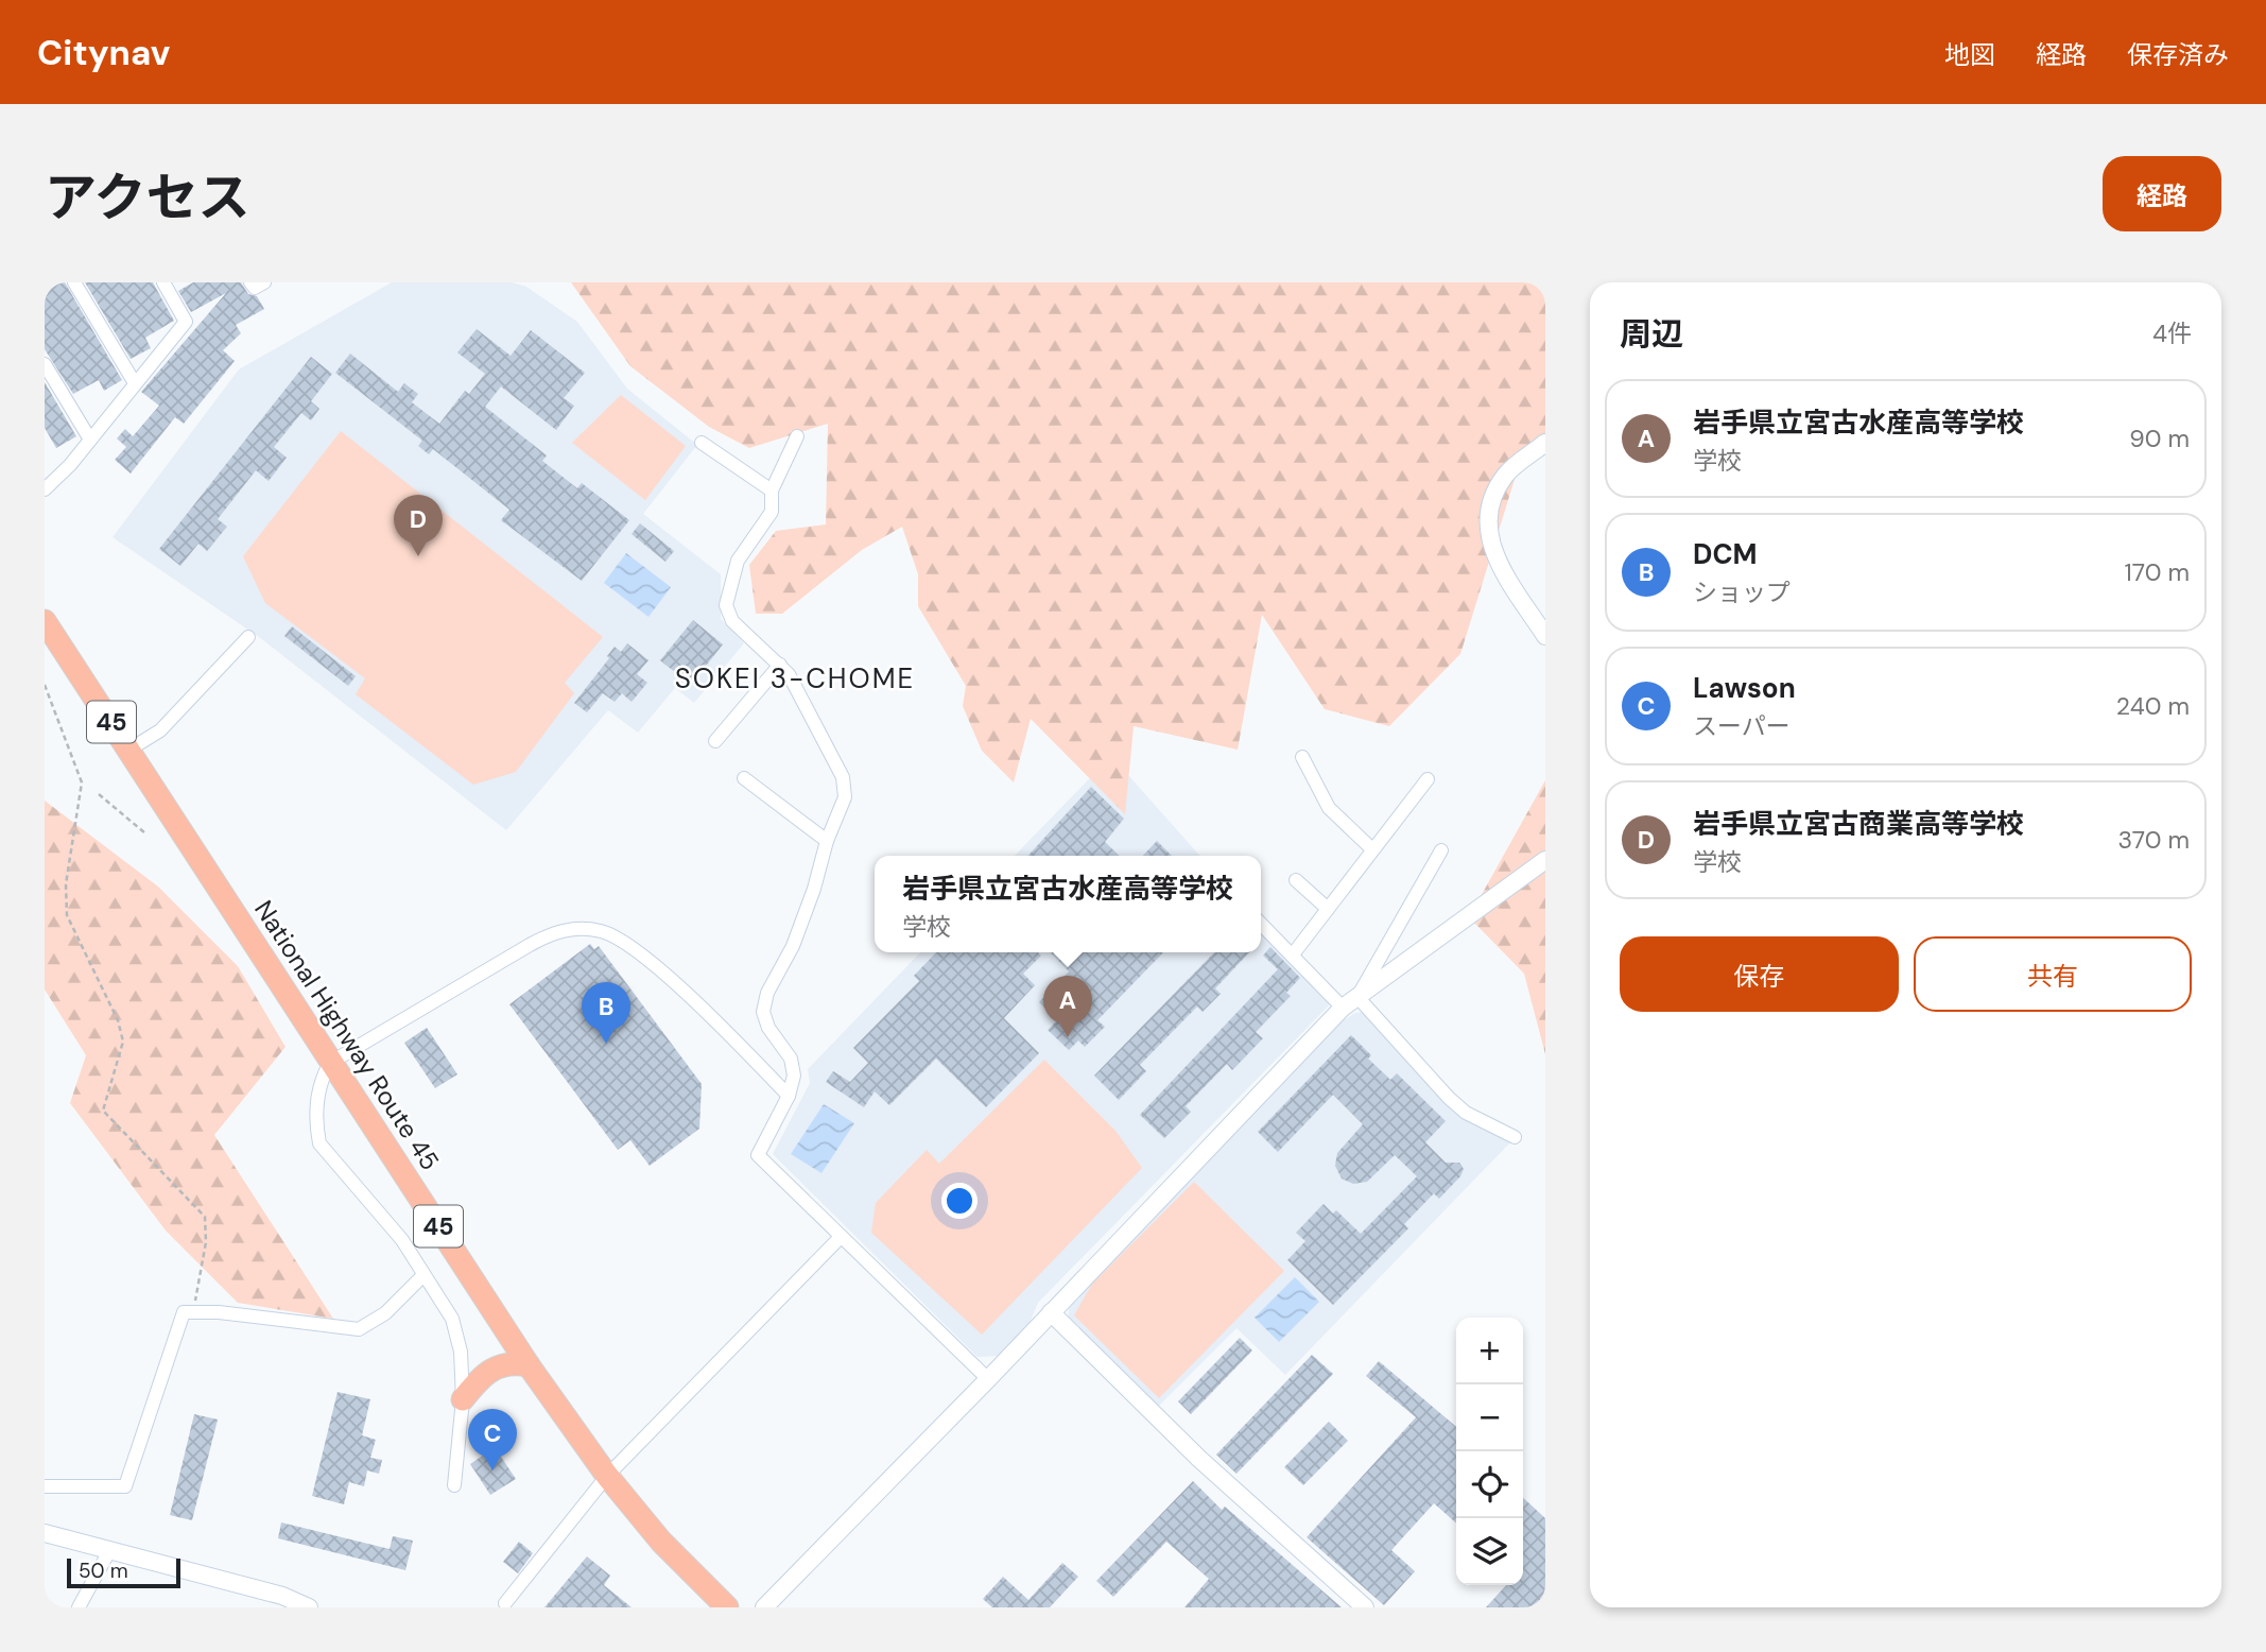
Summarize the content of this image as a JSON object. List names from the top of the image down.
{
  "streets": {
    "highway": ["45", "National Highway Route 45"]
  },
  "districts": ["SOKEI 3-CHOME"],
  "scale_bar": "50 m",
  "page": {
    "header": "Citynav",
    "nav": ["地図", "経路", "保存済み"],
    "title": "アクセス",
    "buttons": [
      "経路",
      ["保存", "共有"]
    ],
    "heading": ["周辺", "4件"],
    "list": [
      {
        "mark": "A",
        "name": "岩手県立宮古水産高等学校",
        "note": "学校",
        "value": "90 m"
      },
      {
        "mark": "B",
        "name": "DCM",
        "note": "ショップ",
        "value": "170 m"
      },
      {
        "mark": "C",
        "name": "Lawson",
        "note": "スーパー",
        "value": "240 m"
      },
      {
        "mark": "D",
        "name": "岩手県立宮古商業高等学校",
        "note": "学校",
        "value": "370 m"
      }
    ],
    "pins": [
      "D",
      "A",
      "B",
      "C"
    ],
    "popup": ["岩手県立宮古水産高等学校", "学校"],
    "map_buttons": ["+", "−"],
    "scale": "50 m"
  }
}
